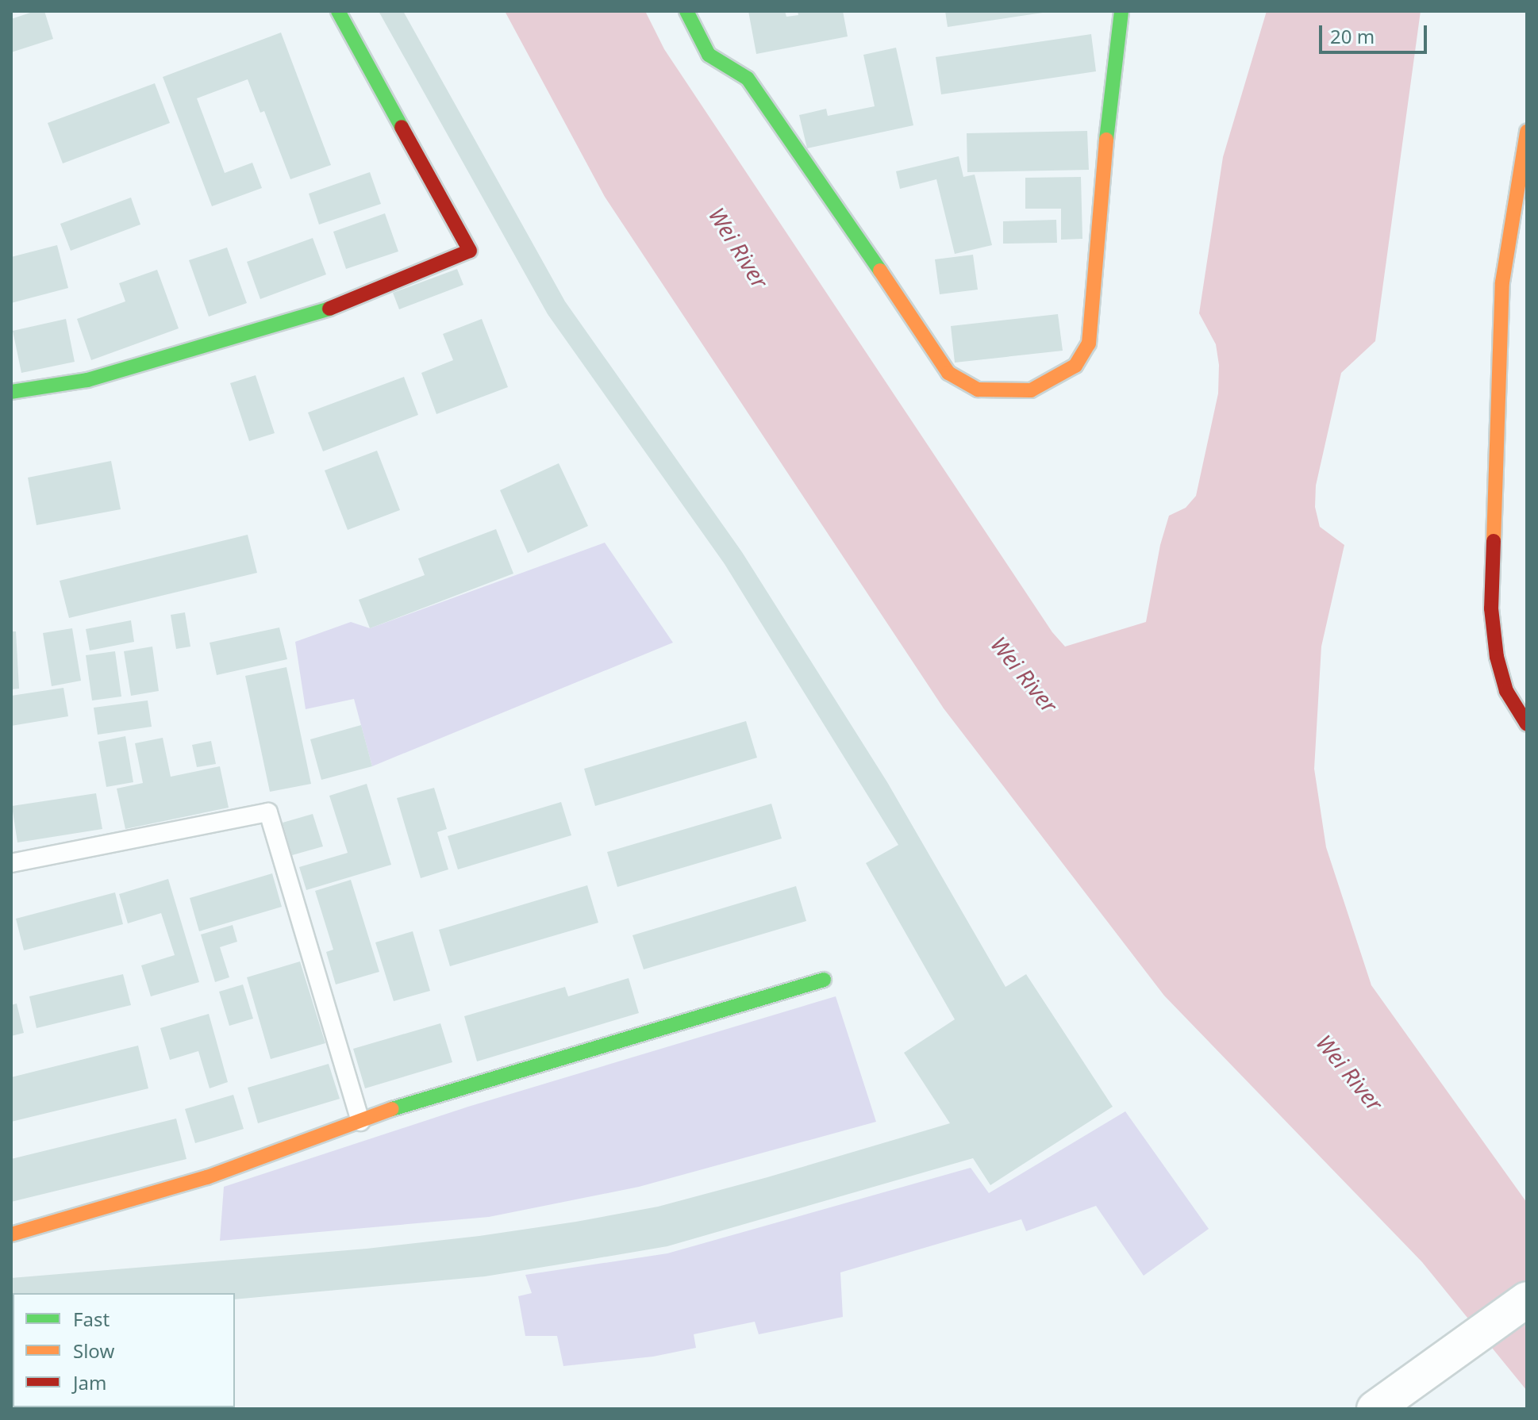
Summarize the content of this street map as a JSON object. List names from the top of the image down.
{
  "water": ["Wei River"],
  "legend": ["Fast", "Slow", "Jam"],
  "scale_bar": "20 m"
}
